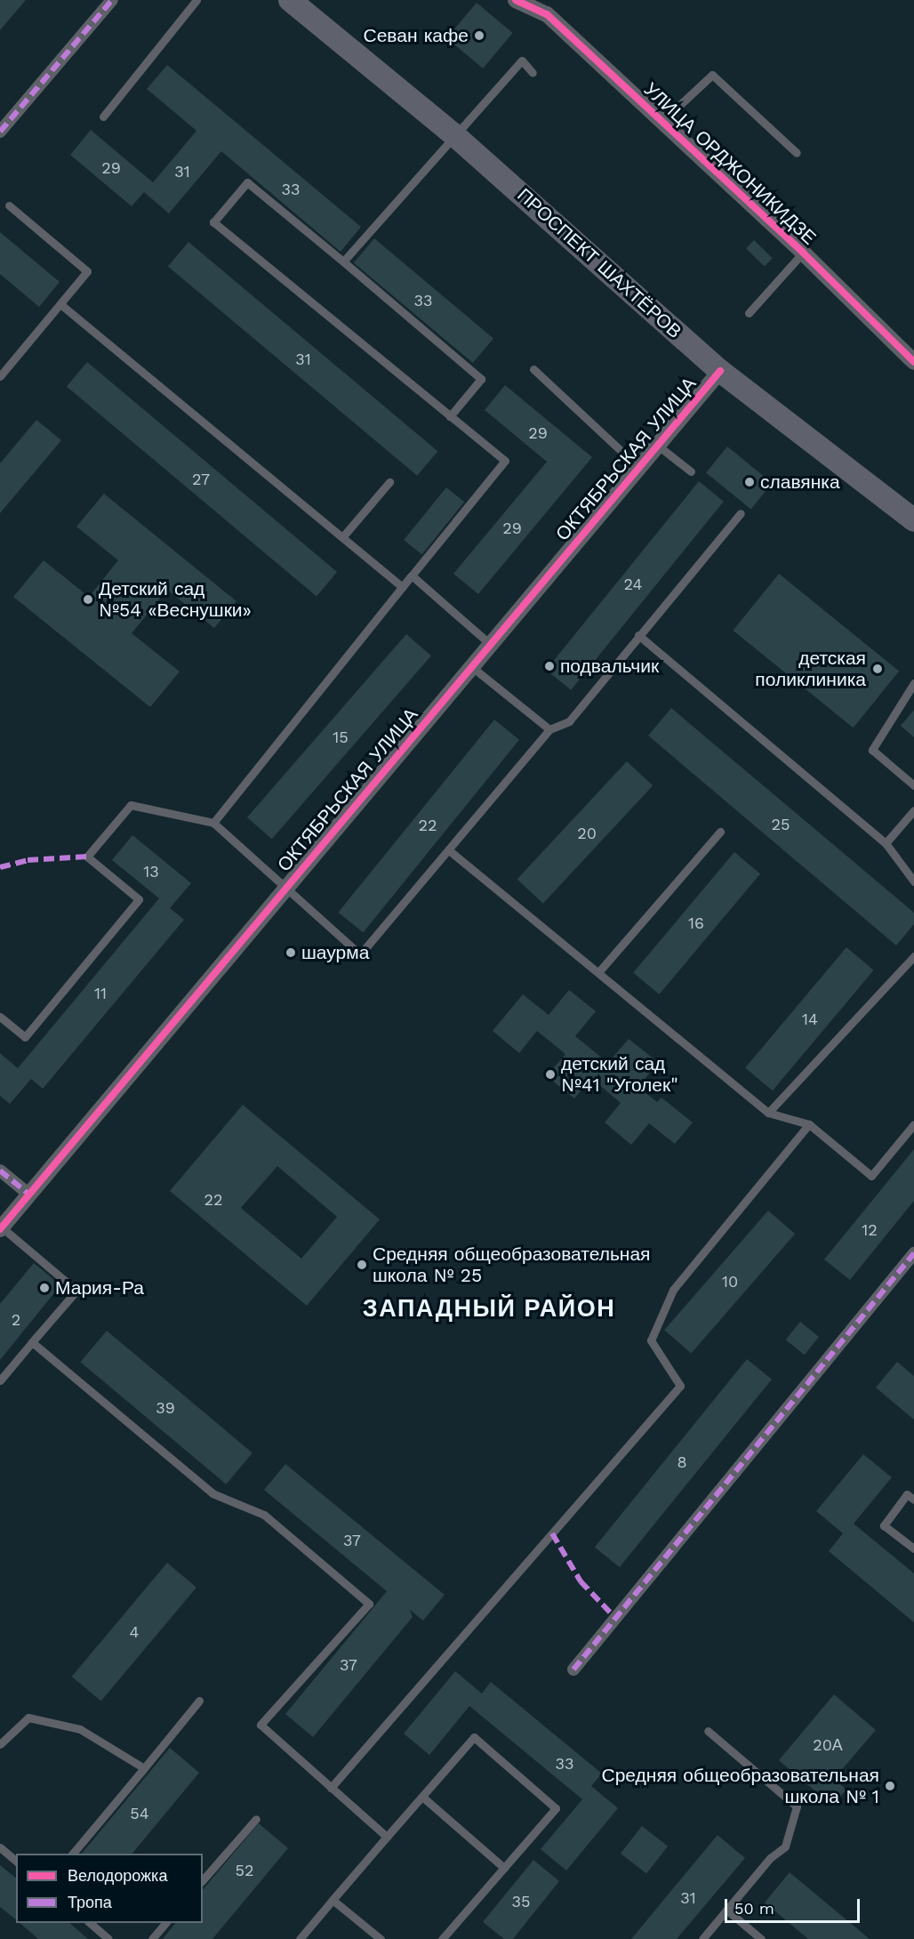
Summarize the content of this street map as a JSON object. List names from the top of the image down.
{
  "streets": {
    "main road": ["ПРОСПЕКТ ШАХТЁРОВ"],
    "street": ["УЛИЦА ОРДЖОНИКИДЗЕ", "ОКТЯБРЬСКАЯ УЛИЦА"]
  },
  "crossings": [
    ["ПРОСПЕКТ ШАХТЁРОВ", "ОКТЯБРЬСКАЯ УЛИЦА"]
  ],
  "districts": ["ЗАПАДНЫЙ РАЙОН"],
  "places": [
    "Севан кафе",
    "славянка",
    "Детский сад №54 «Веснушки»",
    "подвальчик",
    "детская поликлиника",
    "шаурма",
    "детский сад №41 \"Уголек\"",
    "Средняя общеобразовательная школа № 25",
    "Мария-Ра",
    "Средняя общеобразовательная школа № 1"
  ],
  "house_numbers": [
    "29",
    "31",
    "33",
    "33",
    "31",
    "29",
    "27",
    "29",
    "24",
    "15",
    "25",
    "22",
    "20",
    "13",
    "16",
    "11",
    "14",
    "22",
    "12",
    "10",
    "2",
    "39",
    "8",
    "37",
    "4",
    "37",
    "20А",
    "33",
    "54",
    "52",
    "31",
    "35"
  ],
  "legend": ["Велодорожка", "Тропа"],
  "scale_bar": "50 m"
}
